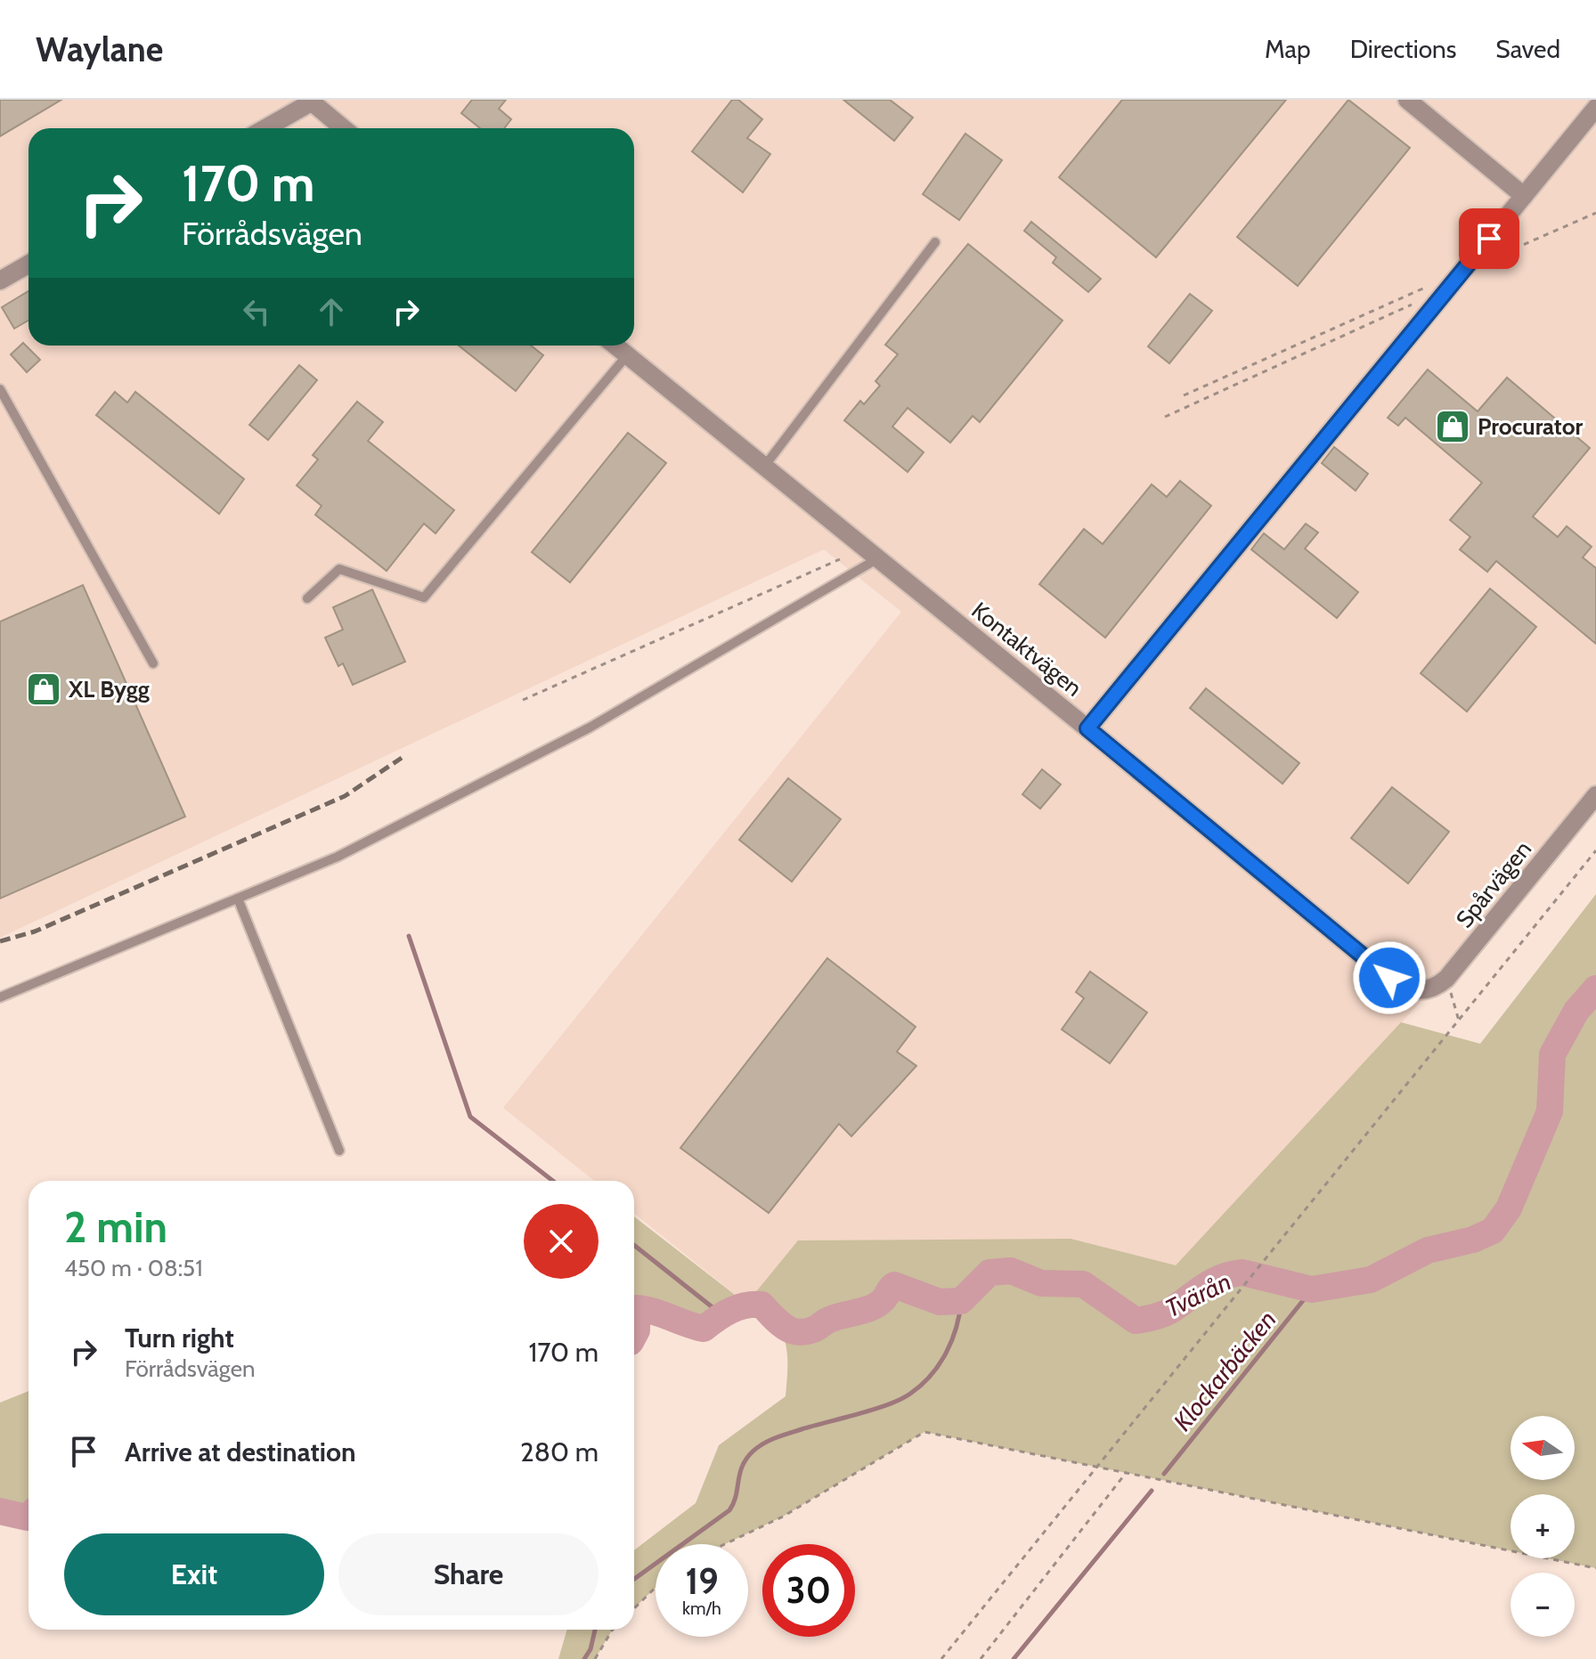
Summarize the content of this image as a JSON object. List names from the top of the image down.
{
  "streets": {
    "street": ["Kontaktvägen", "Spårvägen"]
  },
  "crossings": [
    ["Kontaktvägen", "Spårvägen"]
  ],
  "water": ["Tvärån", "Klockarbäcken"],
  "places": {
    "shop": ["Procurator", "XL Bygg"]
  },
  "north": "left",
  "page": {
    "header": "Waylane",
    "nav": ["Map", "Directions", "Saved"],
    "turn": ["170 m", "Förrådsvägen"],
    "heading": ["2 min", "450 m · 08:51"],
    "list": [
      {
        "name": "Turn right",
        "note": "Förrådsvägen",
        "value": "170 m"
      },
      {
        "name": "Arrive at destination",
        "value": "280 m"
      }
    ],
    "map_buttons": ["+", "−"],
    "buttons": ["Exit", "Share"],
    "speed": "19 km/h",
    "limit": "30"
  }
}
